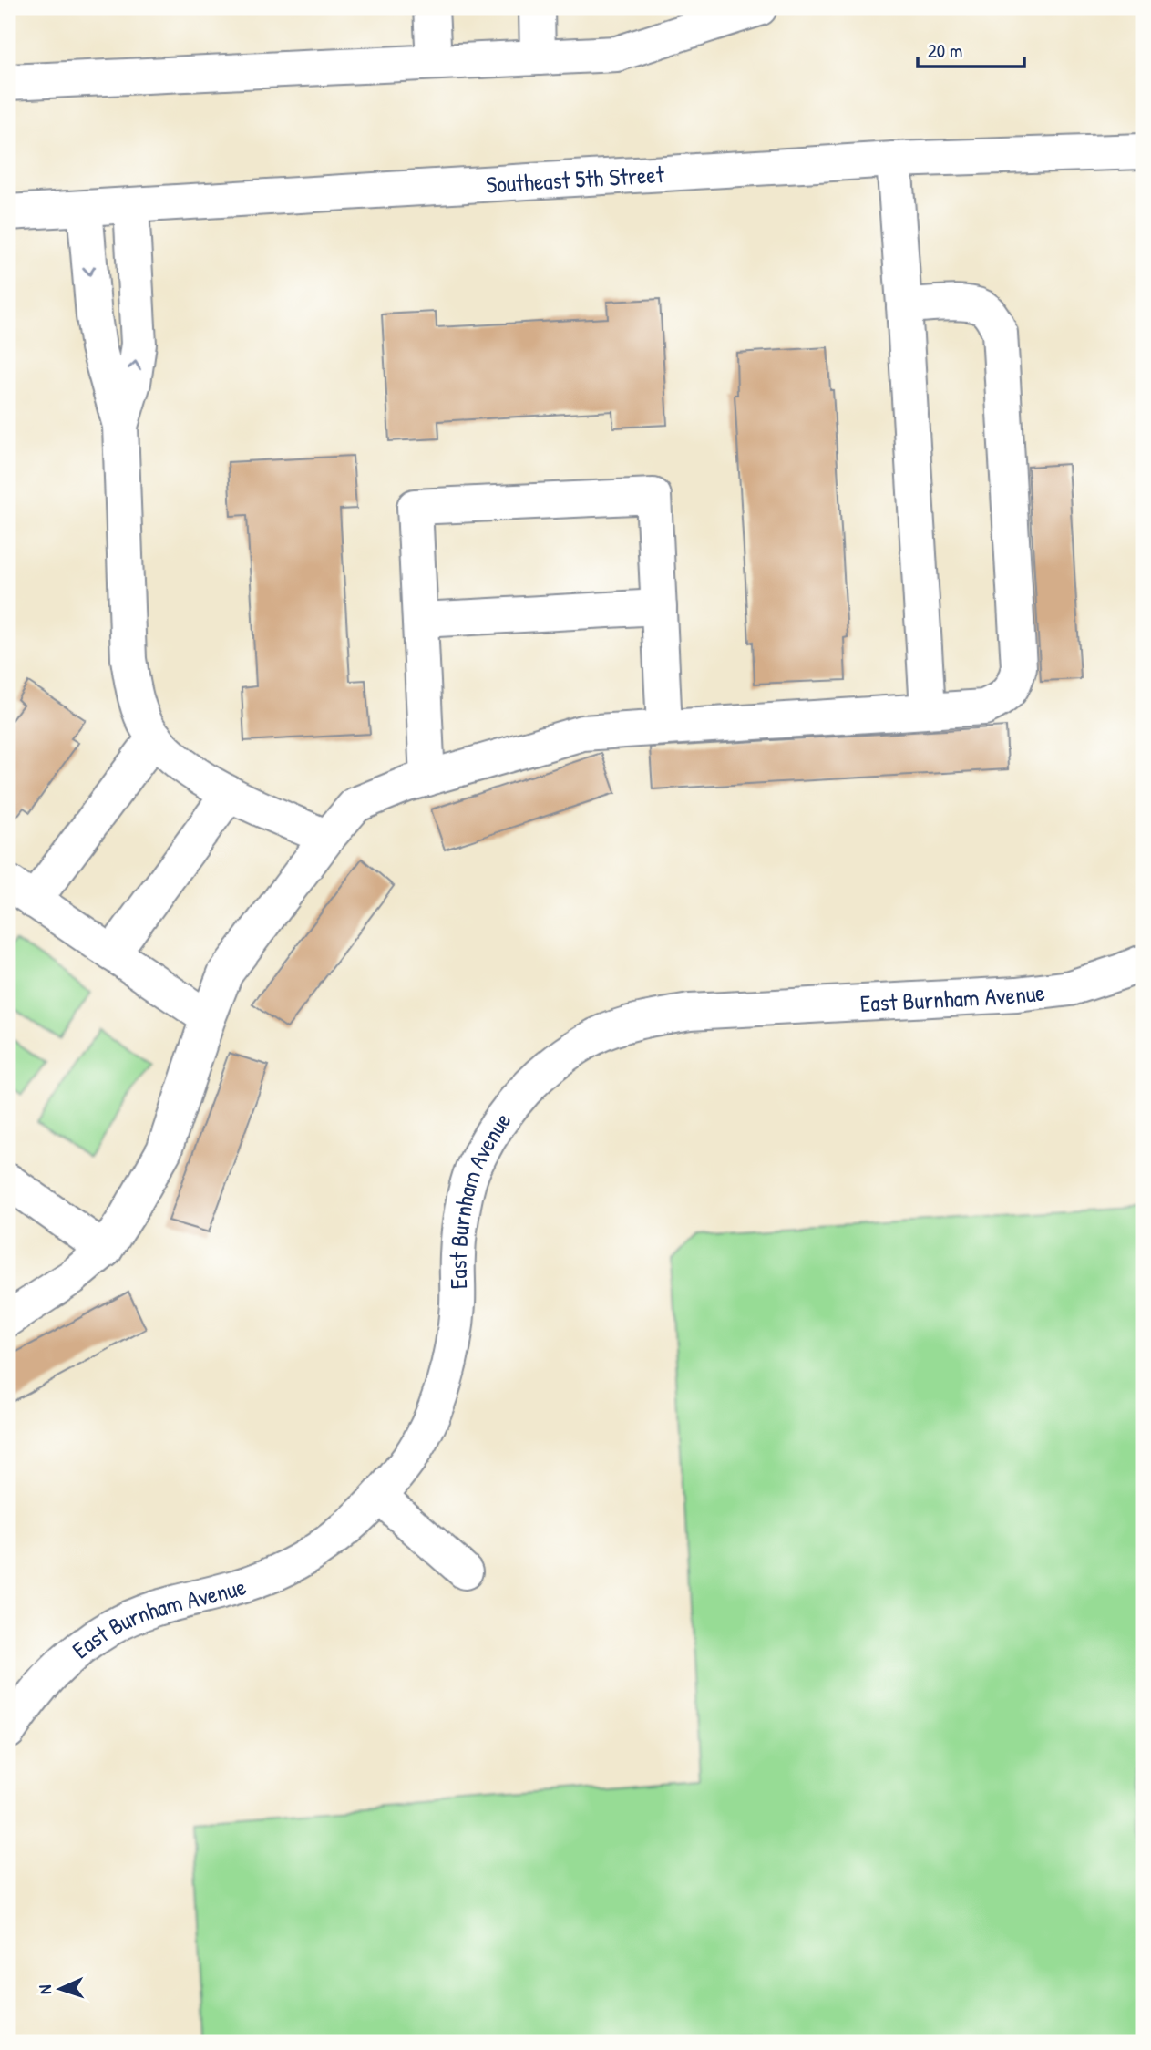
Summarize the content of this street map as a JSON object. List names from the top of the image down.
{
  "streets": {
    "street": ["Southeast 5th Street", "East Burnham Avenue"]
  },
  "scale_bar": "20 m",
  "north": "left"
}
